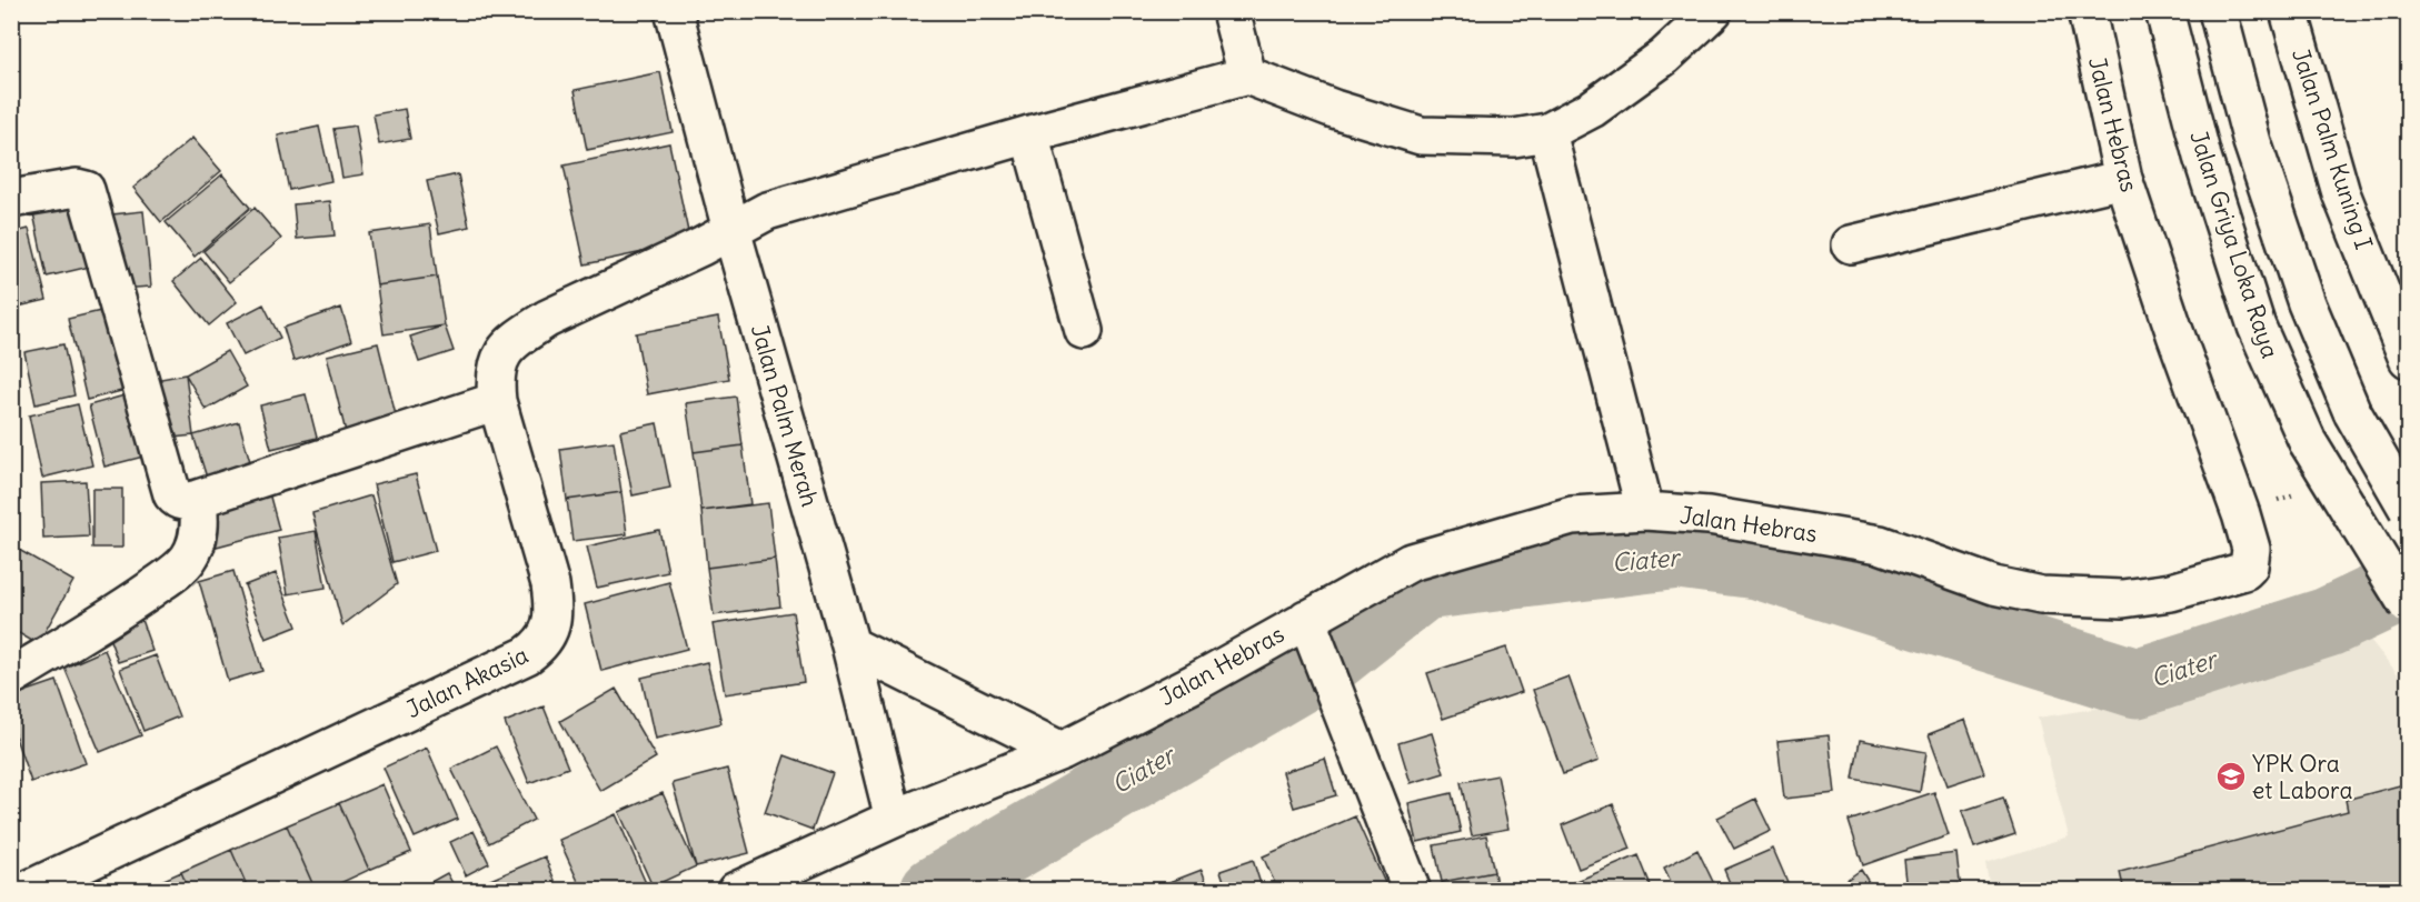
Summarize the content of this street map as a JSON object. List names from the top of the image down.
{
  "streets": {
    "street": [
      "Jalan Hebras",
      "Jalan Palm Kuning I",
      "Jalan Griya Loka Raya",
      "Jalan Palm Merah",
      "Jalan Akasia"
    ]
  },
  "crossings": [
    ["Jalan Hebras", "Jalan Palm Merah"],
    ["Jalan Palm Merah", "Jalan Akasia"]
  ],
  "water": ["Ciater"],
  "places": {
    "school or university": ["YPK Ora et Labora"]
  }
}
